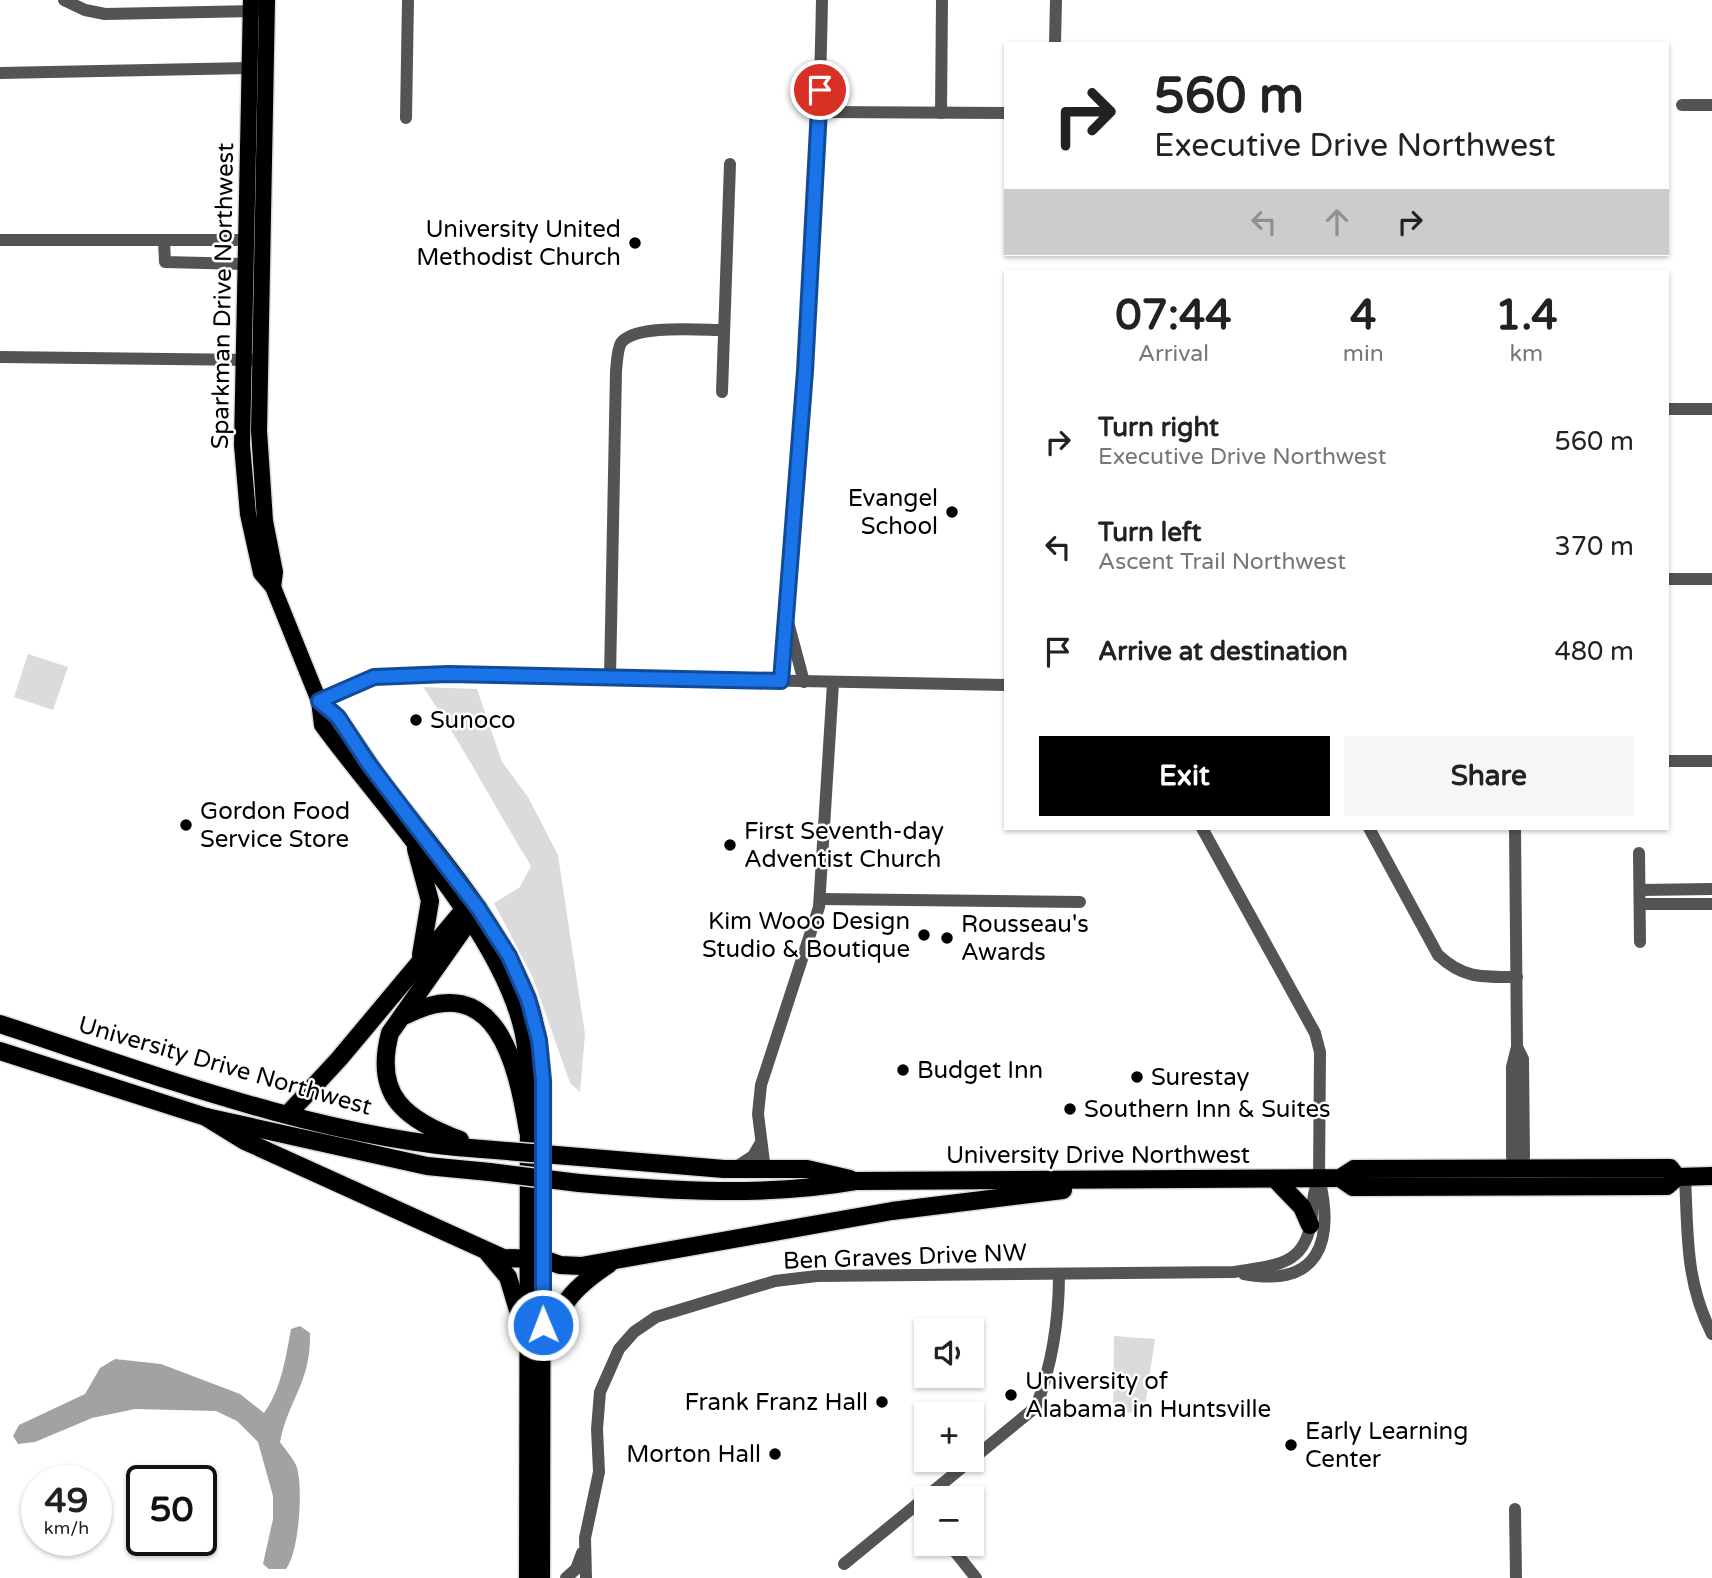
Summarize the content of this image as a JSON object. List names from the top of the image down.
{
  "streets": {
    "highway": ["University Drive Northwest"],
    "main road": ["Sparkman Drive Northwest"],
    "street": ["Ben Graves Drive NW"]
  },
  "places": [
    "University United Methodist Church",
    "Evangel School",
    "Sunoco",
    "Gordon Food Service Store",
    "First Seventh-day Adventist Church",
    "Kim Wooo Design Studio & Boutique",
    "Rousseau's Awards",
    "Budget Inn",
    "Surestay",
    "Southern Inn & Suites",
    "University of Alabama in Huntsville",
    "Frank Franz Hall",
    "Early Learning Center",
    "Morton Hall"
  ],
  "page": {
    "turn": ["560 m", "Executive Drive Northwest"],
    "eta": [
      "07:44",
      "Arrival",
      "4",
      "min",
      "1.4",
      "km"
    ],
    "list": [
      {
        "name": "Turn right",
        "note": "Executive Drive Northwest",
        "value": "560 m"
      },
      {
        "name": "Turn left",
        "note": "Ascent Trail Northwest",
        "value": "370 m"
      },
      {
        "name": "Arrive at destination",
        "value": "480 m"
      }
    ],
    "buttons": ["Exit", "Share"],
    "map_buttons": ["+", "−"],
    "speed": "49 km/h",
    "limit": "50"
  }
}
